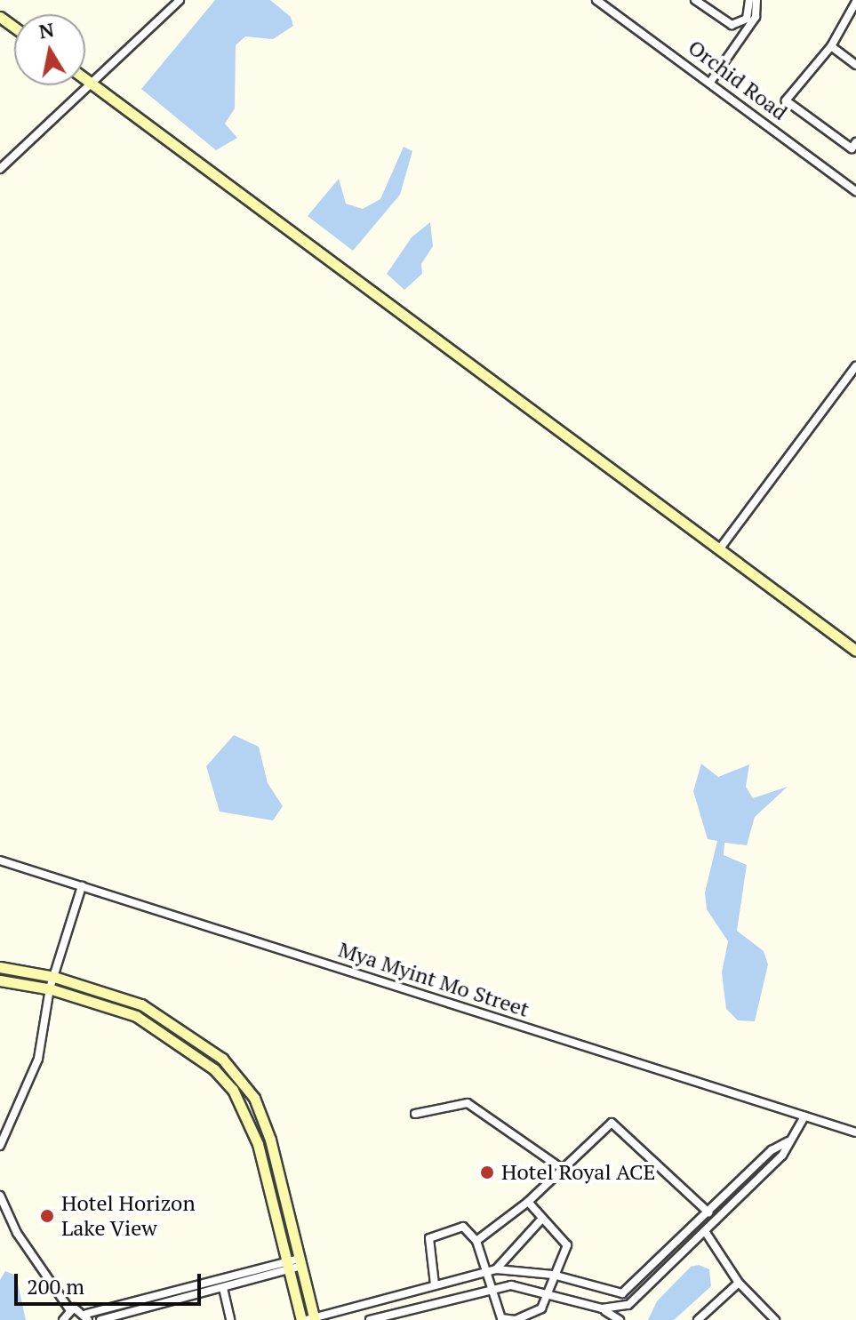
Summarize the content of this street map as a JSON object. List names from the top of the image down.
{
  "streets": {
    "street": ["Orchid Road", "Mya Myint Mo Street"]
  },
  "places": ["Hotel Royal ACE", "Hotel Horizon Lake View"],
  "scale_bar": "200 m",
  "north": "top"
}
